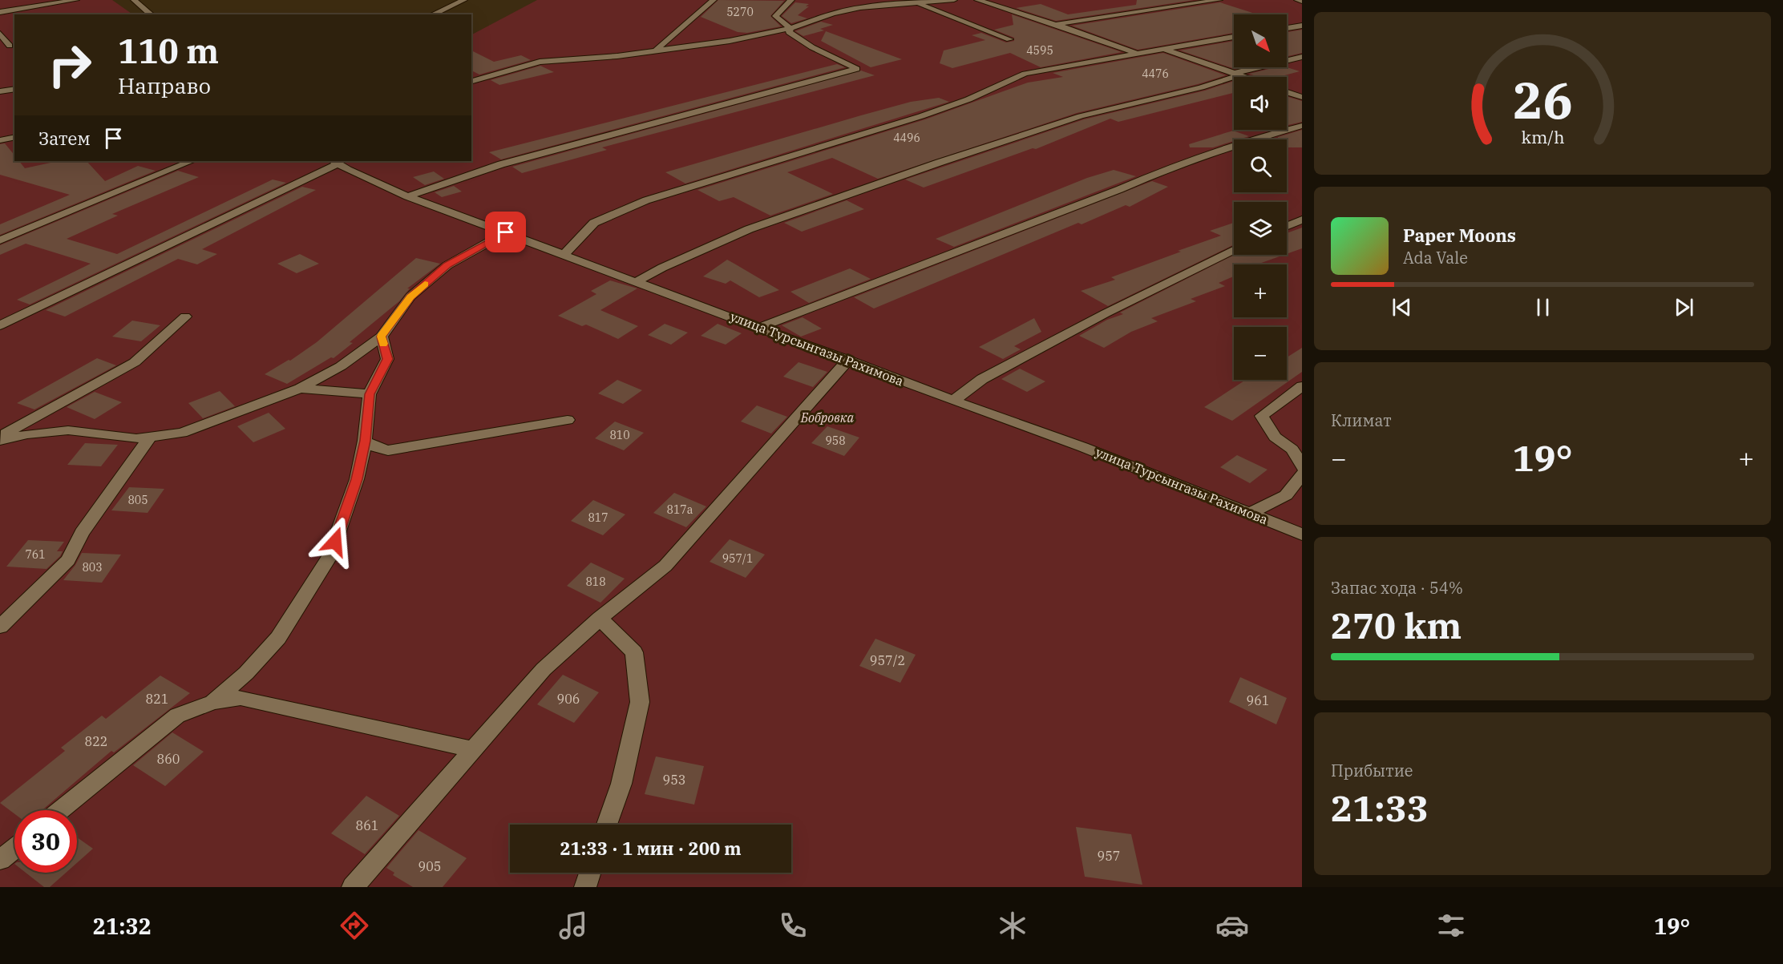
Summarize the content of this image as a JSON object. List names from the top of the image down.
{
  "streets": {
    "street": ["улица Турсынгазы Рахимова"]
  },
  "parks": ["Бобровка"],
  "house_numbers": [
    "5270",
    "4595",
    "4476",
    "4496",
    "810",
    "958",
    "805",
    "817а",
    "817",
    "761",
    "957/1",
    "803",
    "818",
    "957/2",
    "821",
    "906",
    "961",
    "822",
    "860",
    "953",
    "861",
    "957",
    "905"
  ],
  "north": "bottom right",
  "page": {
    "map_buttons": ["+", "−"],
    "turn": ["110 m", "Направо"],
    "then": "Затем",
    "song": ["Paper Moons", "Ada Vale"],
    "tile": [
      "Климат",
      ["Запас хода · 54%", "270 km"],
      ["Прибытие", "21:33"]
    ],
    "heat": ["−", "19°", "+"],
    "limit": "30",
    "trip": "21:33 · 1 мин · 200 m",
    "tabs": ["21:32", "19°"],
    "gauge": ["26", "km/h"]
  }
}
